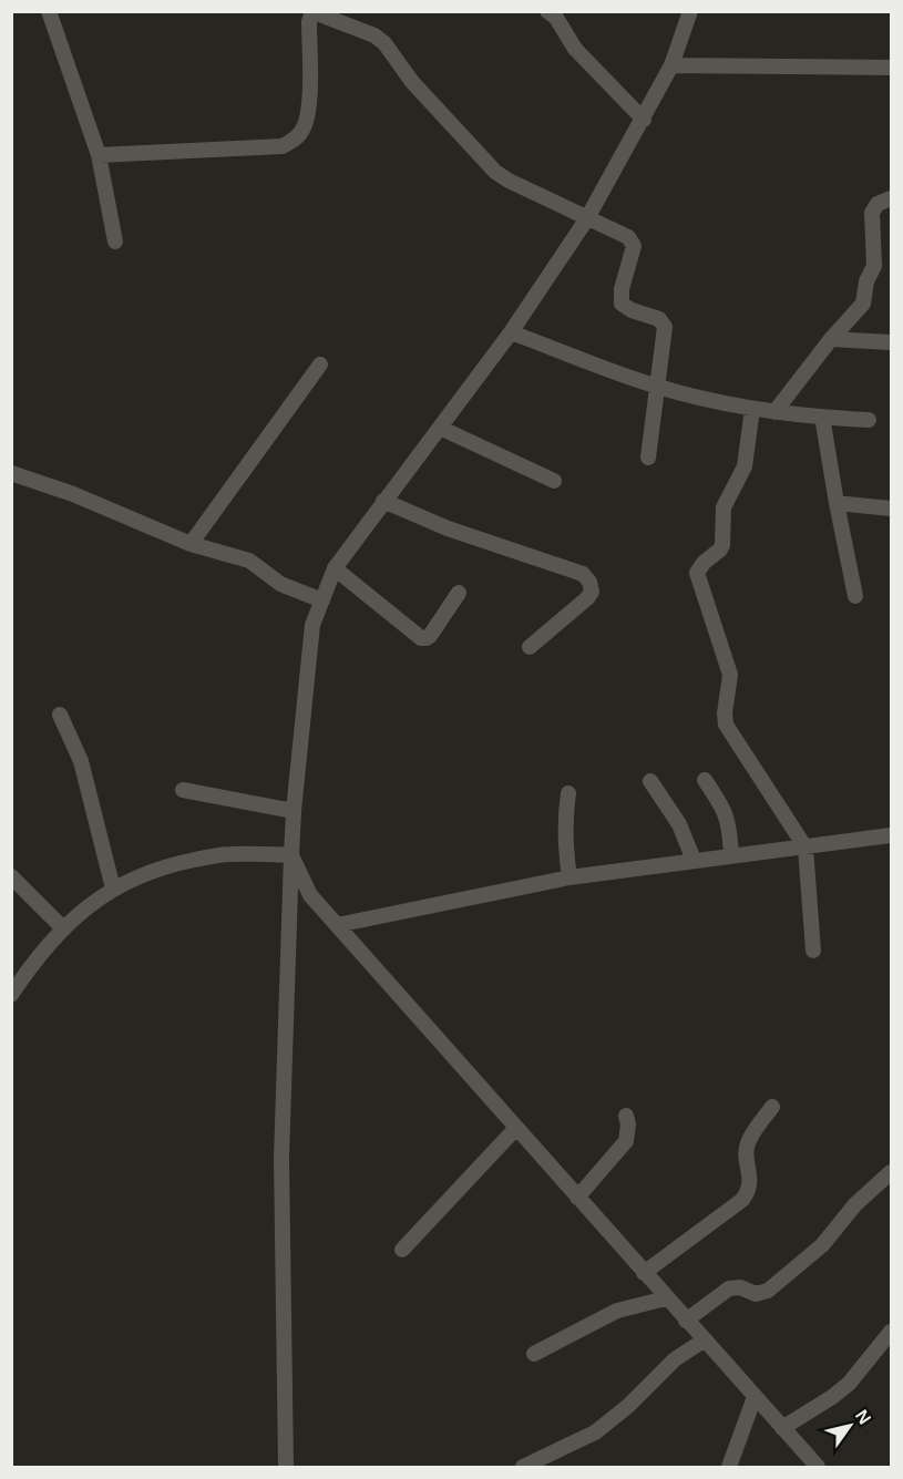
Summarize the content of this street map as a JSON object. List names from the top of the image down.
{
  "north": "top right"
}
